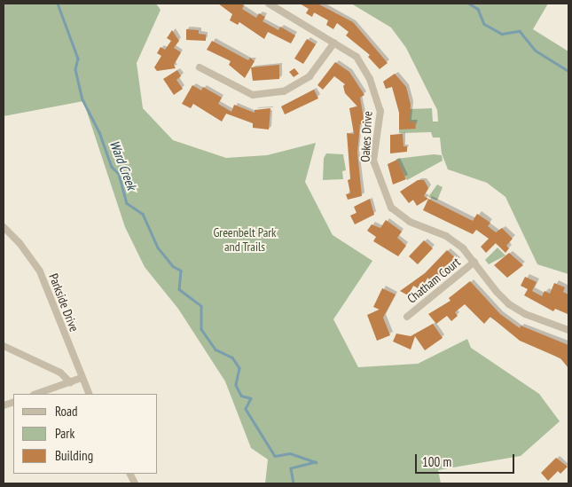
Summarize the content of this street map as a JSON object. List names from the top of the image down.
{
  "streets": {
    "street": ["Oakes Drive", "Chatham Court", "Parkside Drive"]
  },
  "crossings": [
    ["Oakes Drive", "Chatham Court"]
  ],
  "water": ["Ward Creek"],
  "parks": ["Greenbelt Park and Trails"],
  "legend": ["Road", "Park", "Building"],
  "scale_bar": "100 m"
}
